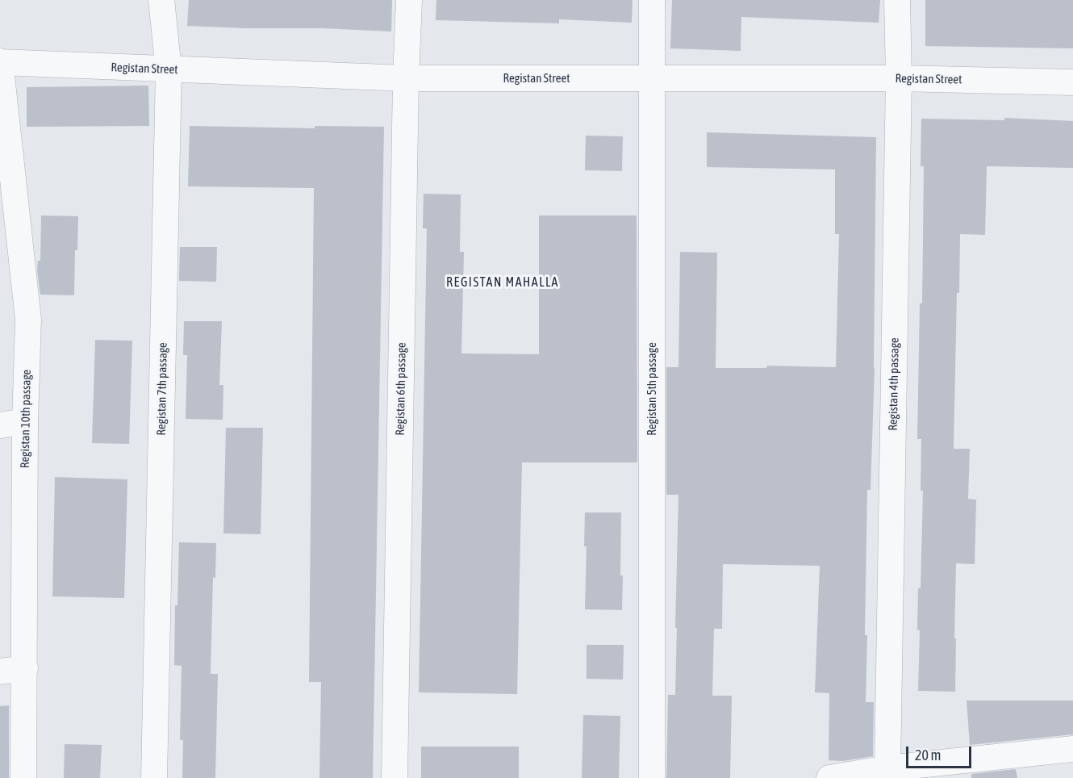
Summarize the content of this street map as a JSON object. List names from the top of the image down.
{
  "streets": {
    "street": [
      "Registan Street",
      "Registan 4th passage",
      "Registan 7th passage",
      "Registan 6th passage",
      "Registan 5th passage",
      "Registan 10th passage"
    ]
  },
  "crossings": [
    ["Registan Street", "Registan 4th passage"],
    ["Registan Street", "Registan 7th passage"],
    ["Registan Street", "Registan 6th passage"],
    ["Registan Street", "Registan 5th passage"],
    ["Registan Street", "Registan 10th passage"]
  ],
  "districts": ["REGISTAN MAHALLA"],
  "scale_bar": "20 m"
}
